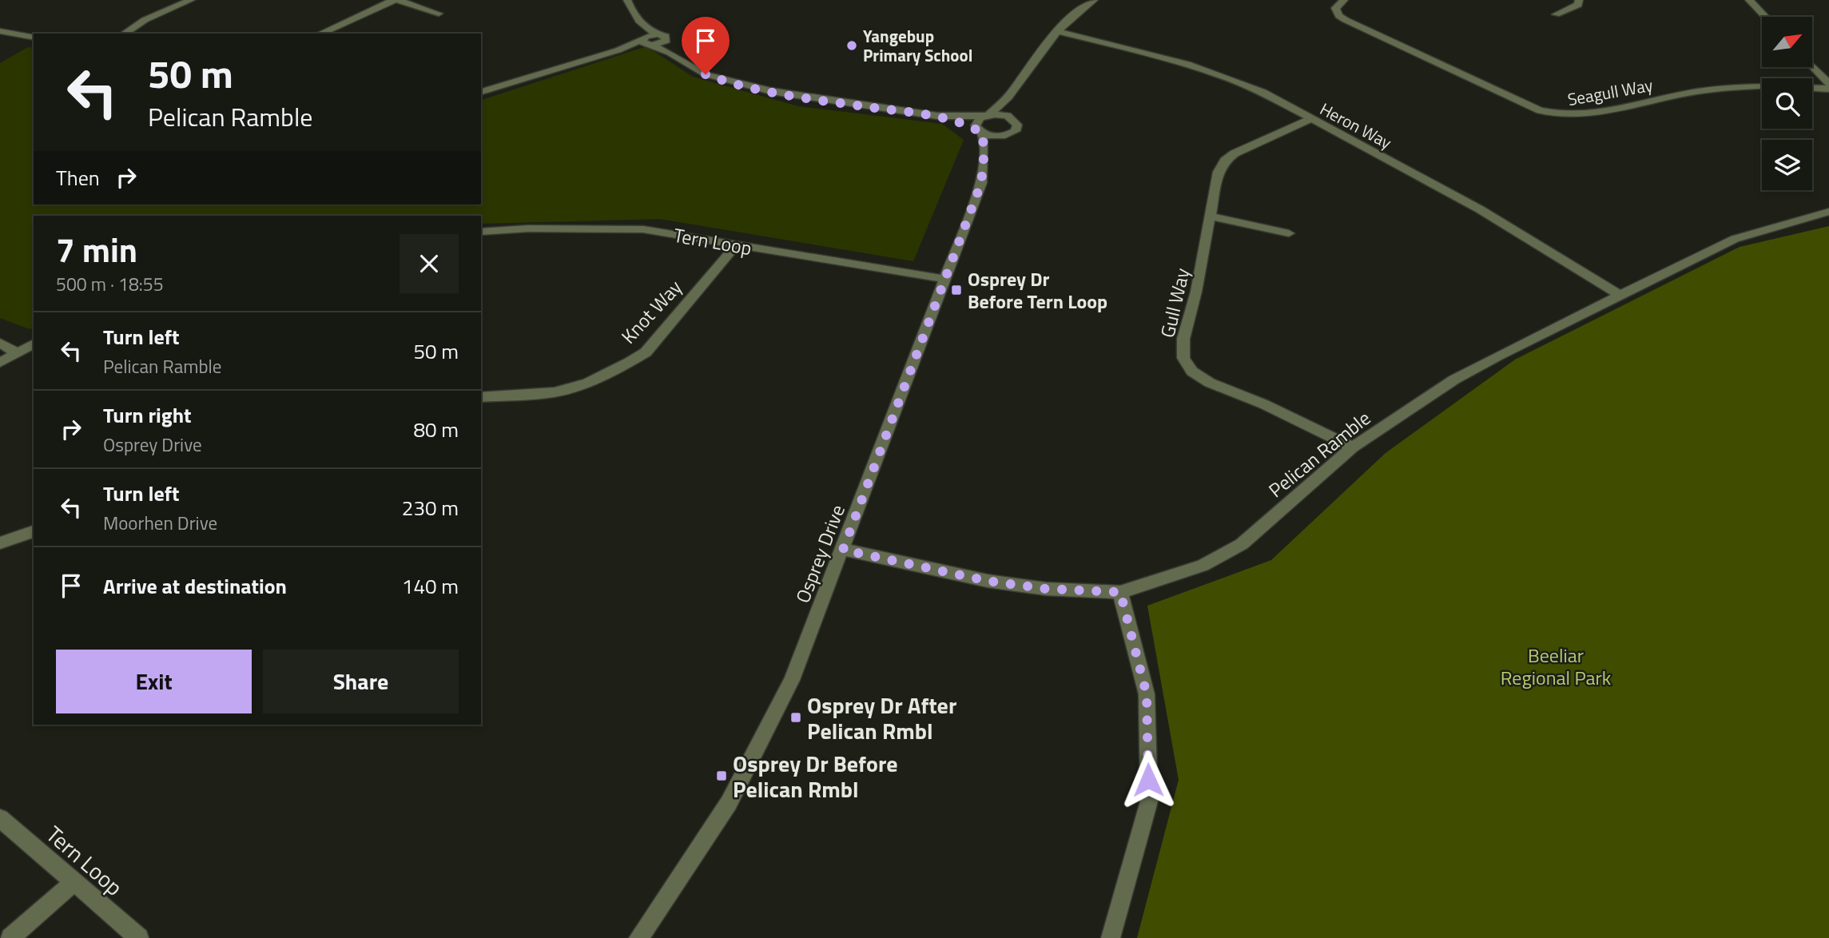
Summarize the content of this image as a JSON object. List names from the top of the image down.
{
  "streets": {
    "street": [
      "Seagull Way",
      "Heron Way",
      "Tern Loop",
      "Gull Way",
      "Knot Way",
      "Pelican Ramble",
      "Osprey Drive"
    ]
  },
  "crossings": [
    ["Heron Way", "Gull Way"],
    ["Heron Way", "Pelican Ramble"],
    ["Tern Loop", "Knot Way"],
    ["Tern Loop", "Osprey Drive"],
    ["Gull Way", "Pelican Ramble"],
    ["Pelican Ramble", "Osprey Drive"]
  ],
  "parks": ["Beeliar Regional Park"],
  "places": {
    "other": ["Yangebup Primary School"],
    "transit": ["Osprey Dr Before Tern Loop", "Osprey Dr After Pelican Rmbl", "Osprey Dr Before Pelican Rmbl"]
  },
  "north": "top right",
  "page": {
    "turn": ["50 m", "Pelican Ramble"],
    "then": "Then",
    "heading": ["7 min", "500 m · 18:55"],
    "list": [
      {
        "name": "Turn left",
        "note": "Pelican Ramble",
        "value": "50 m"
      },
      {
        "name": "Turn right",
        "note": "Osprey Drive",
        "value": "80 m"
      },
      {
        "name": "Turn left",
        "note": "Moorhen Drive",
        "value": "230 m"
      },
      {
        "name": "Arrive at destination",
        "value": "140 m"
      }
    ],
    "buttons": ["Exit", "Share"]
  }
}
